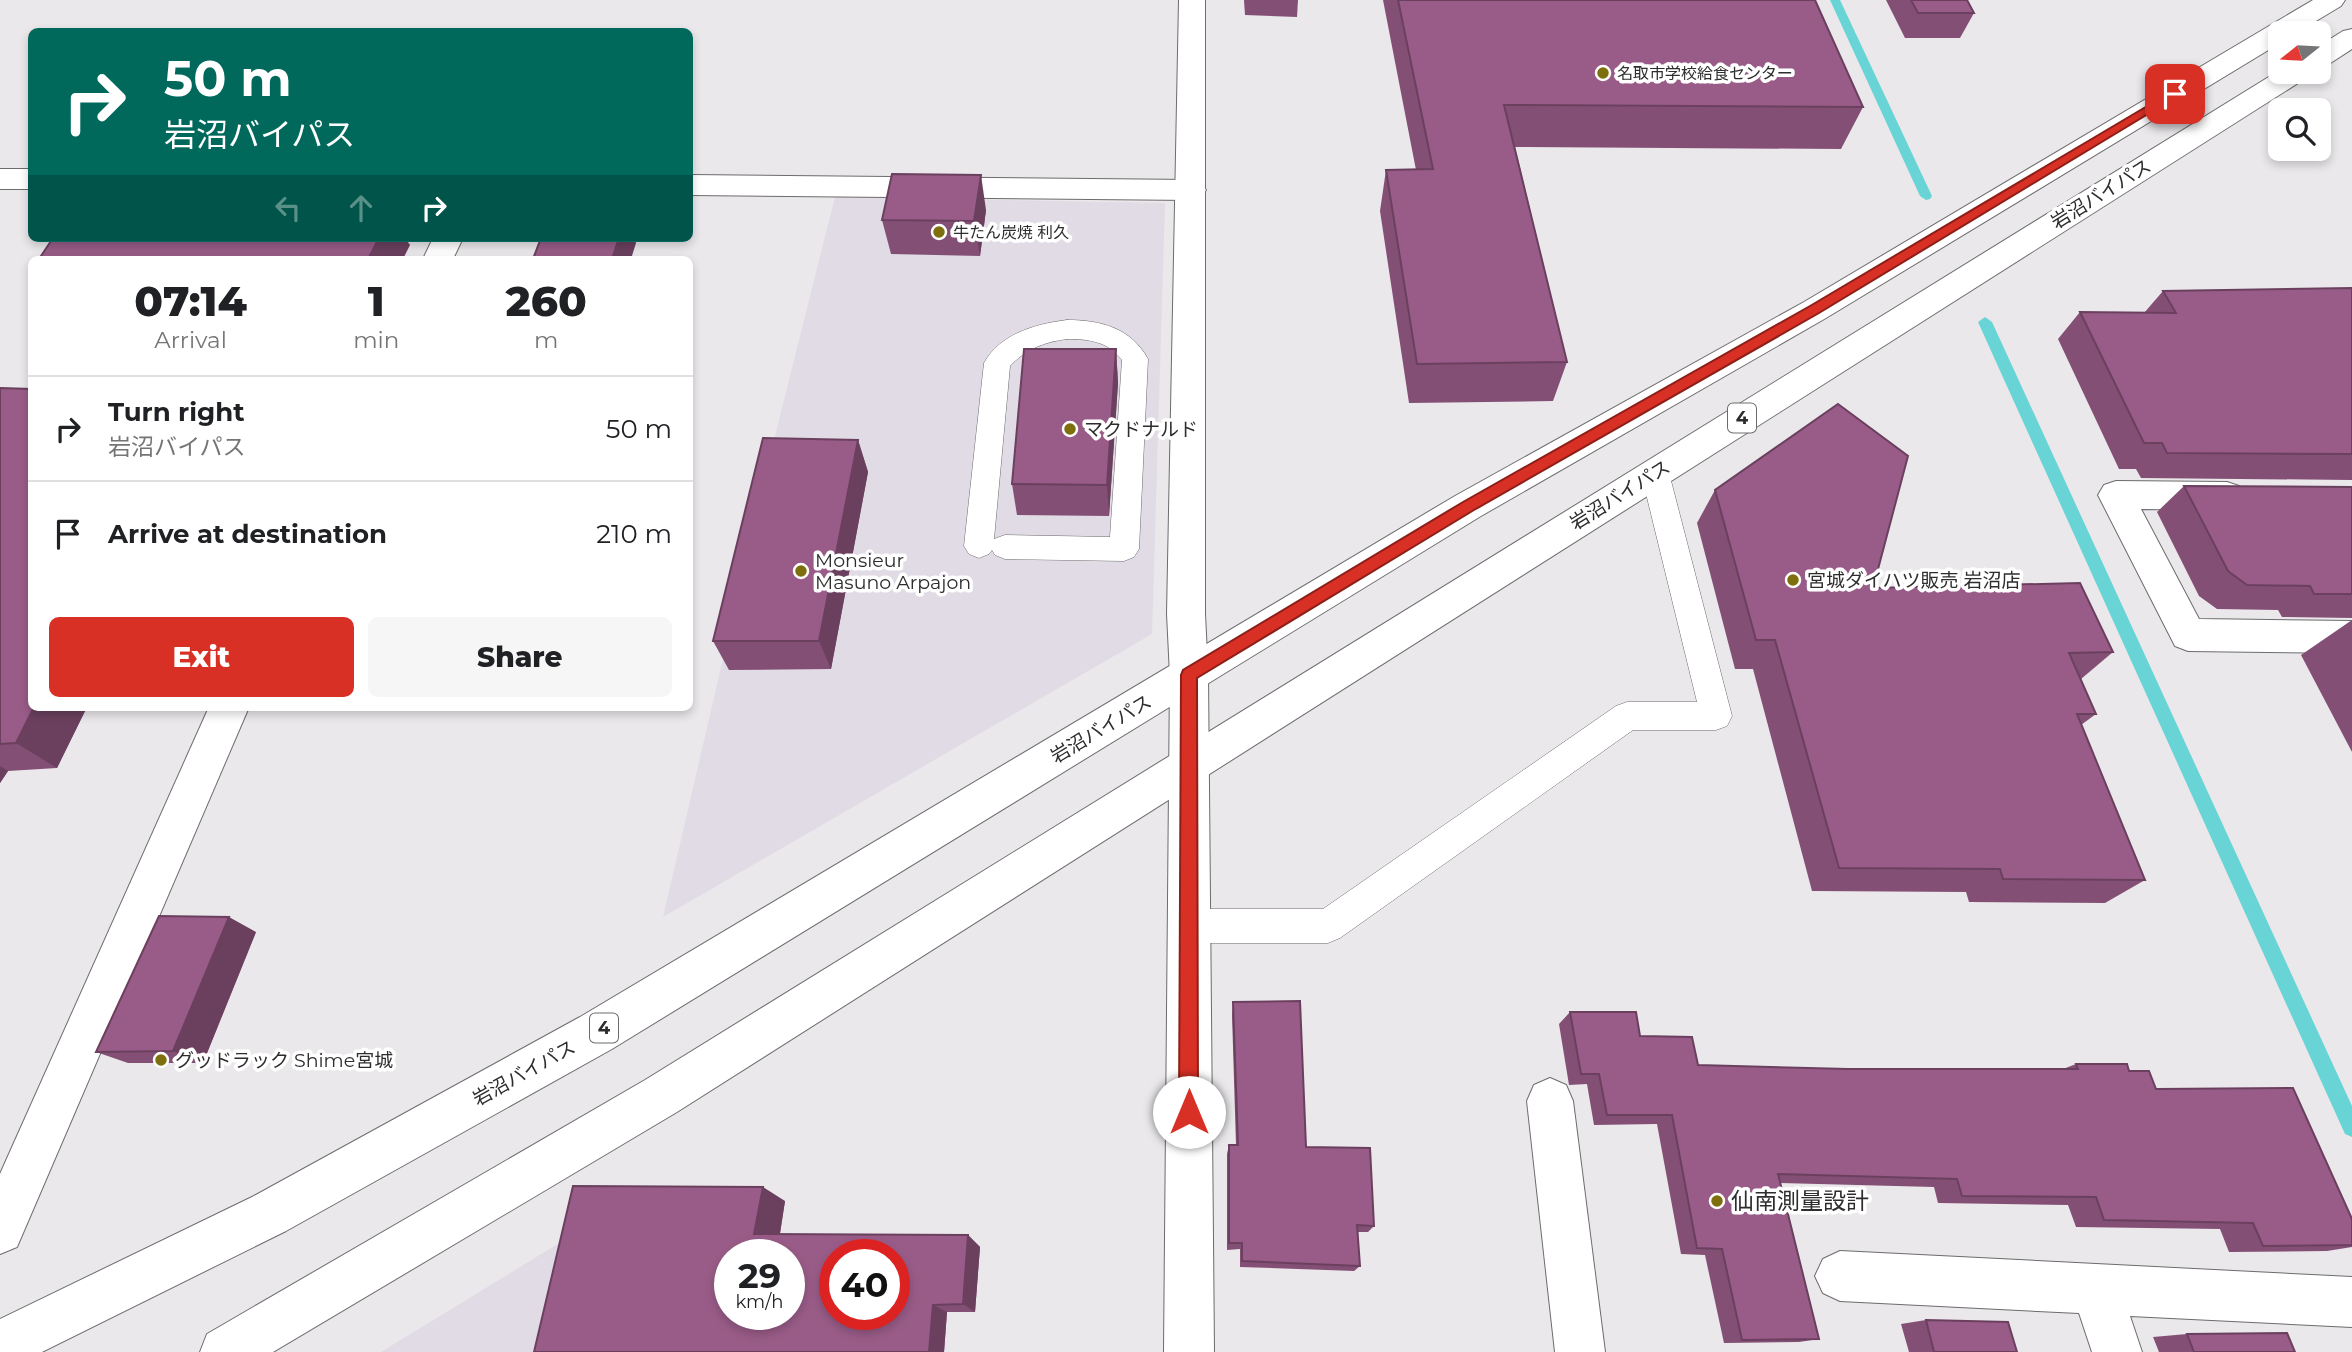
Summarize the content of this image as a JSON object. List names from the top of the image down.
{
  "streets": {
    "main road": ["岩沼バイパス", "4"]
  },
  "places": [
    "名取市学校給食センター",
    "牛たん炭焼 利久",
    "マクドナルド",
    "Monsieur Masuno Arpajon",
    "宮城ダイハツ販売 岩沼店",
    "グッドラック Shime宮城",
    "仙南測量設計"
  ],
  "north": "left",
  "page": {
    "turn": ["50 m", "岩沼バイパス"],
    "eta": [
      "07:14",
      "Arrival",
      "1",
      "min",
      "260",
      "m"
    ],
    "list": [
      {
        "name": "Turn right",
        "note": "岩沼バイパス",
        "value": "50 m"
      },
      {
        "name": "Arrive at destination",
        "value": "210 m"
      }
    ],
    "buttons": ["Exit", "Share"],
    "speed": "29 km/h",
    "limit": "40"
  }
}
